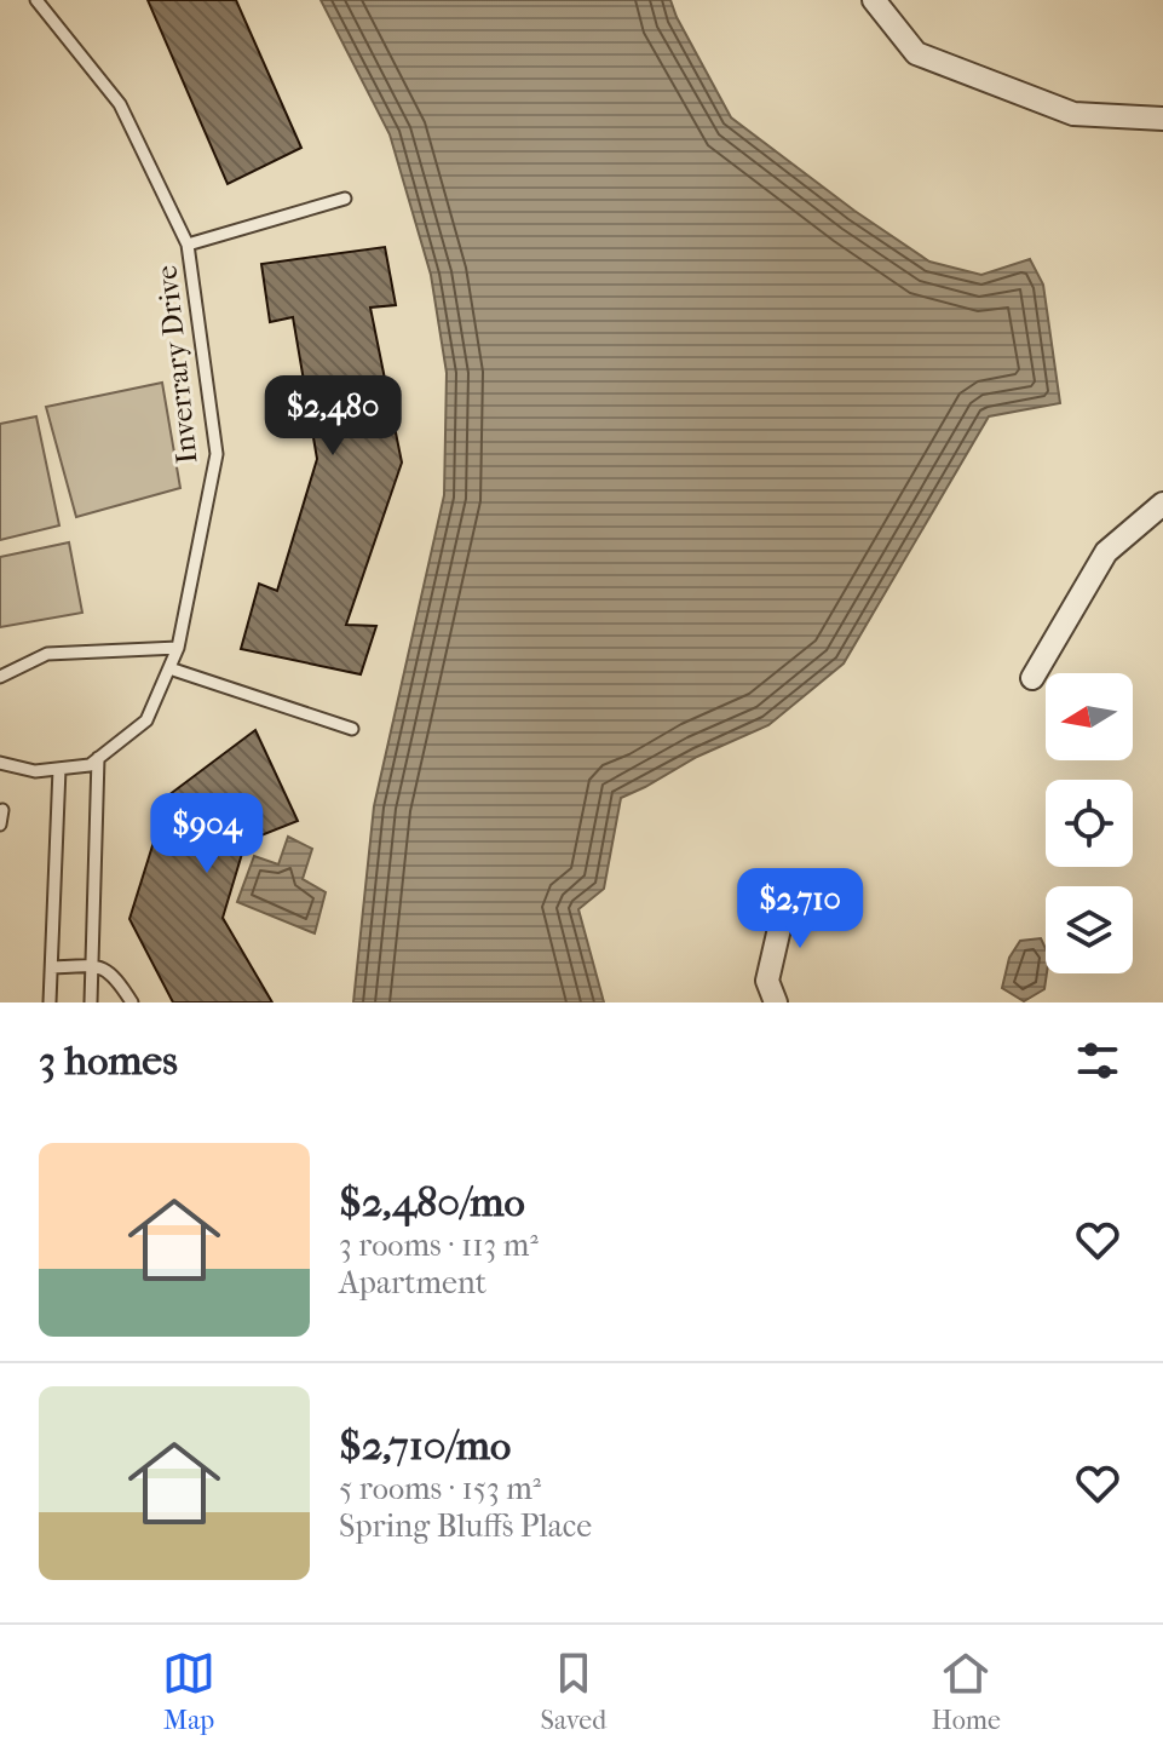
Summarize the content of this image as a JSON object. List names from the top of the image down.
{
  "streets": {
    "lane": ["Inverrary Drive"]
  },
  "north": "left",
  "page": {
    "price": ["$2,480", "$904", "$2,710"],
    "heading": "3 homes",
    "list": [
      {
        "name": "$2,480/mo",
        "note": "3 rooms · 113 m² · Apartment"
      },
      {
        "name": "$2,710/mo",
        "note": "5 rooms · 153 m² · Spring Bluffs Place"
      }
    ],
    "tabs": ["Map", "Saved", "Home"]
  }
}
